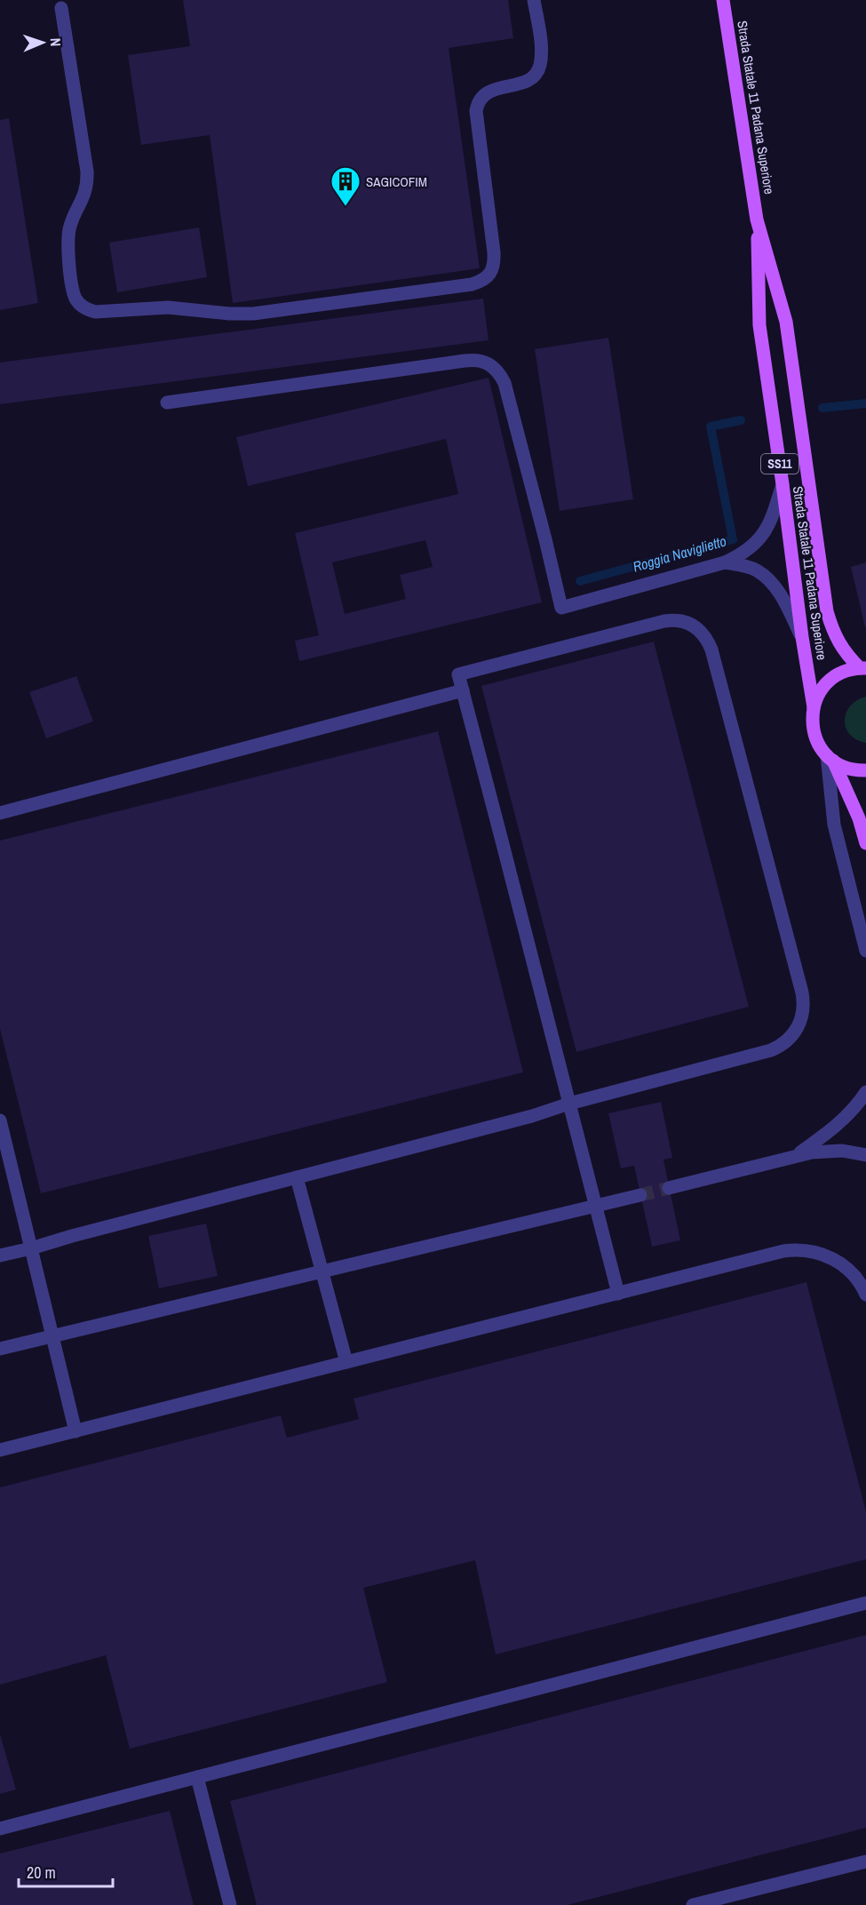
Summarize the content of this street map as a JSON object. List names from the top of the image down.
{
  "streets": {
    "main road": ["Strada Statale 11 Padana Superiore", "SS11"]
  },
  "water": ["Roggia Naviglietto"],
  "places": {
    "building": ["SAGICOFIM"]
  },
  "scale_bar": "20 m",
  "north": "right"
}
